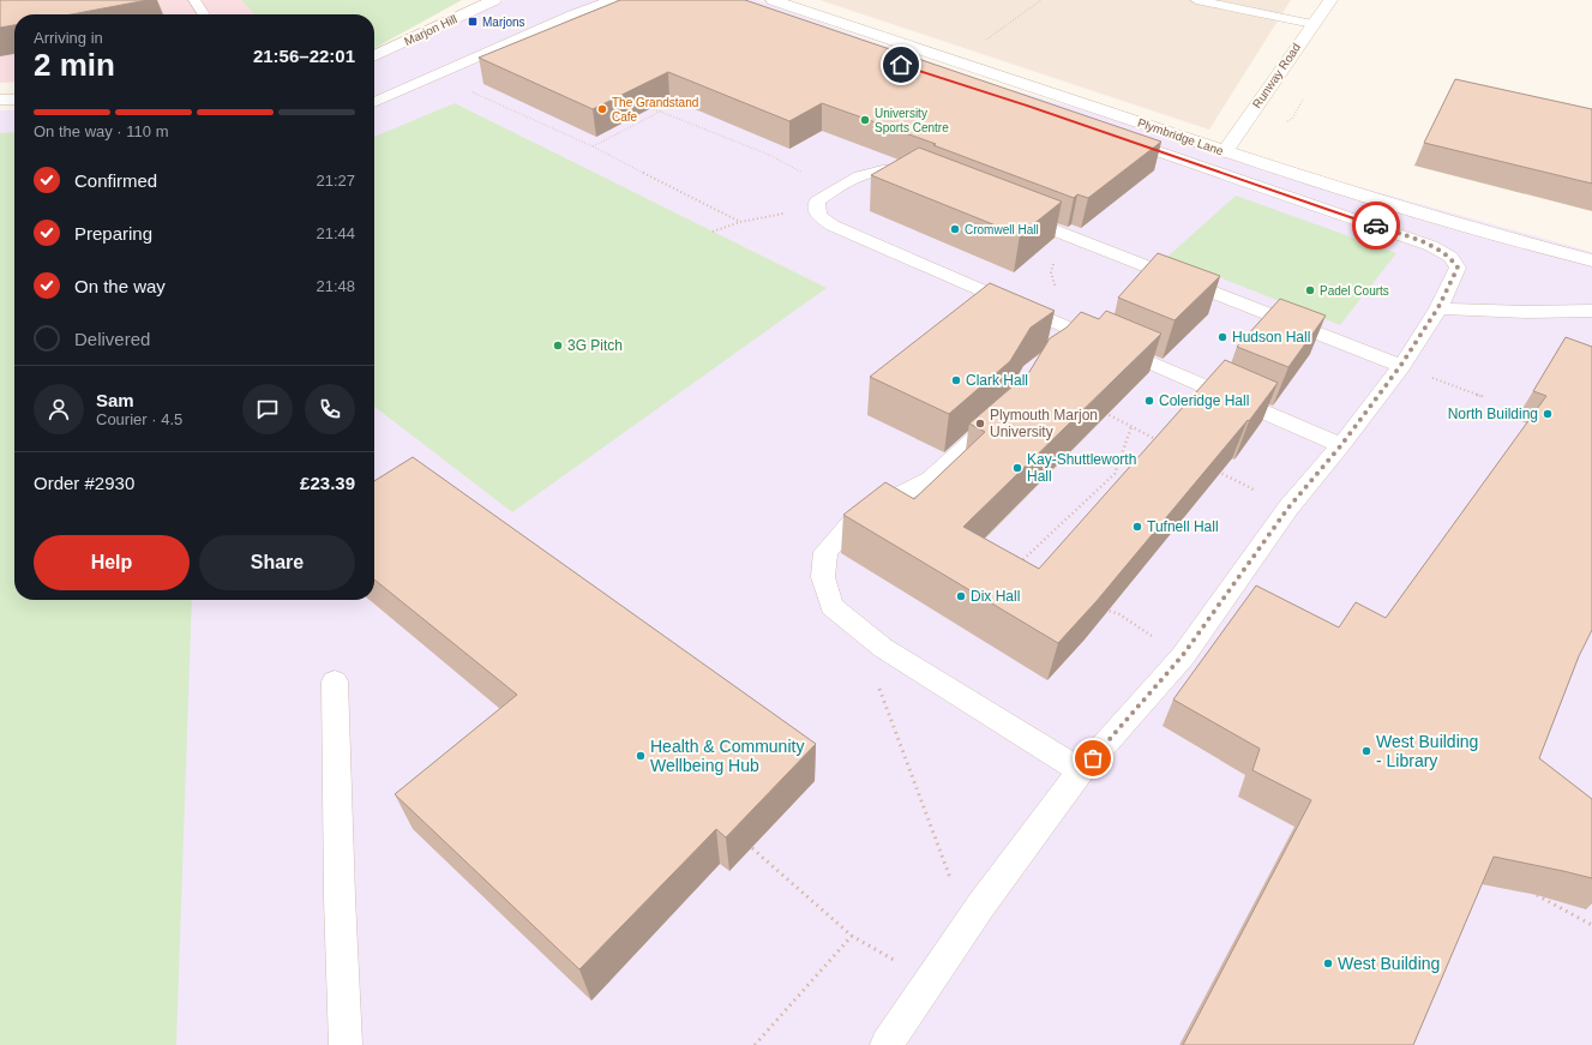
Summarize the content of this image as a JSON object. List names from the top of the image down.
{
  "streets": {
    "street": ["Marjon Hill", "Runway Road", "Plymbridge Lane"]
  },
  "crossings": [
    ["Runway Road", "Plymbridge Lane"]
  ],
  "places": {
    "transit": ["Marjons"],
    "other": [
      "The Grandstand Cafe",
      "University Sports Centre",
      "Cromwell Hall",
      "Padel Courts",
      "Hudson Hall",
      "3G Pitch",
      "Clark Hall",
      "Coleridge Hall",
      "North Building",
      "Plymouth Marjon University",
      "Kay-Shuttleworth Hall",
      "Tufnell Hall",
      "Dix Hall",
      "West Building - Library",
      "Health & Community Wellbeing Hub",
      "West Building"
    ]
  },
  "page": {
    "heading": ["2 min", "Arriving in", "21:56–22:01"],
    "panel": [
      "Sam",
      "Courier · 4.5",
      "Order #2930",
      "£23.39"
    ],
    "bar": "On the way · 110 m",
    "list": [
      ["Confirmed", "21:27"],
      ["Preparing", "21:44"],
      ["On the way", "21:48"],
      "Delivered"
    ],
    "buttons": ["Help", "Share"]
  }
}
